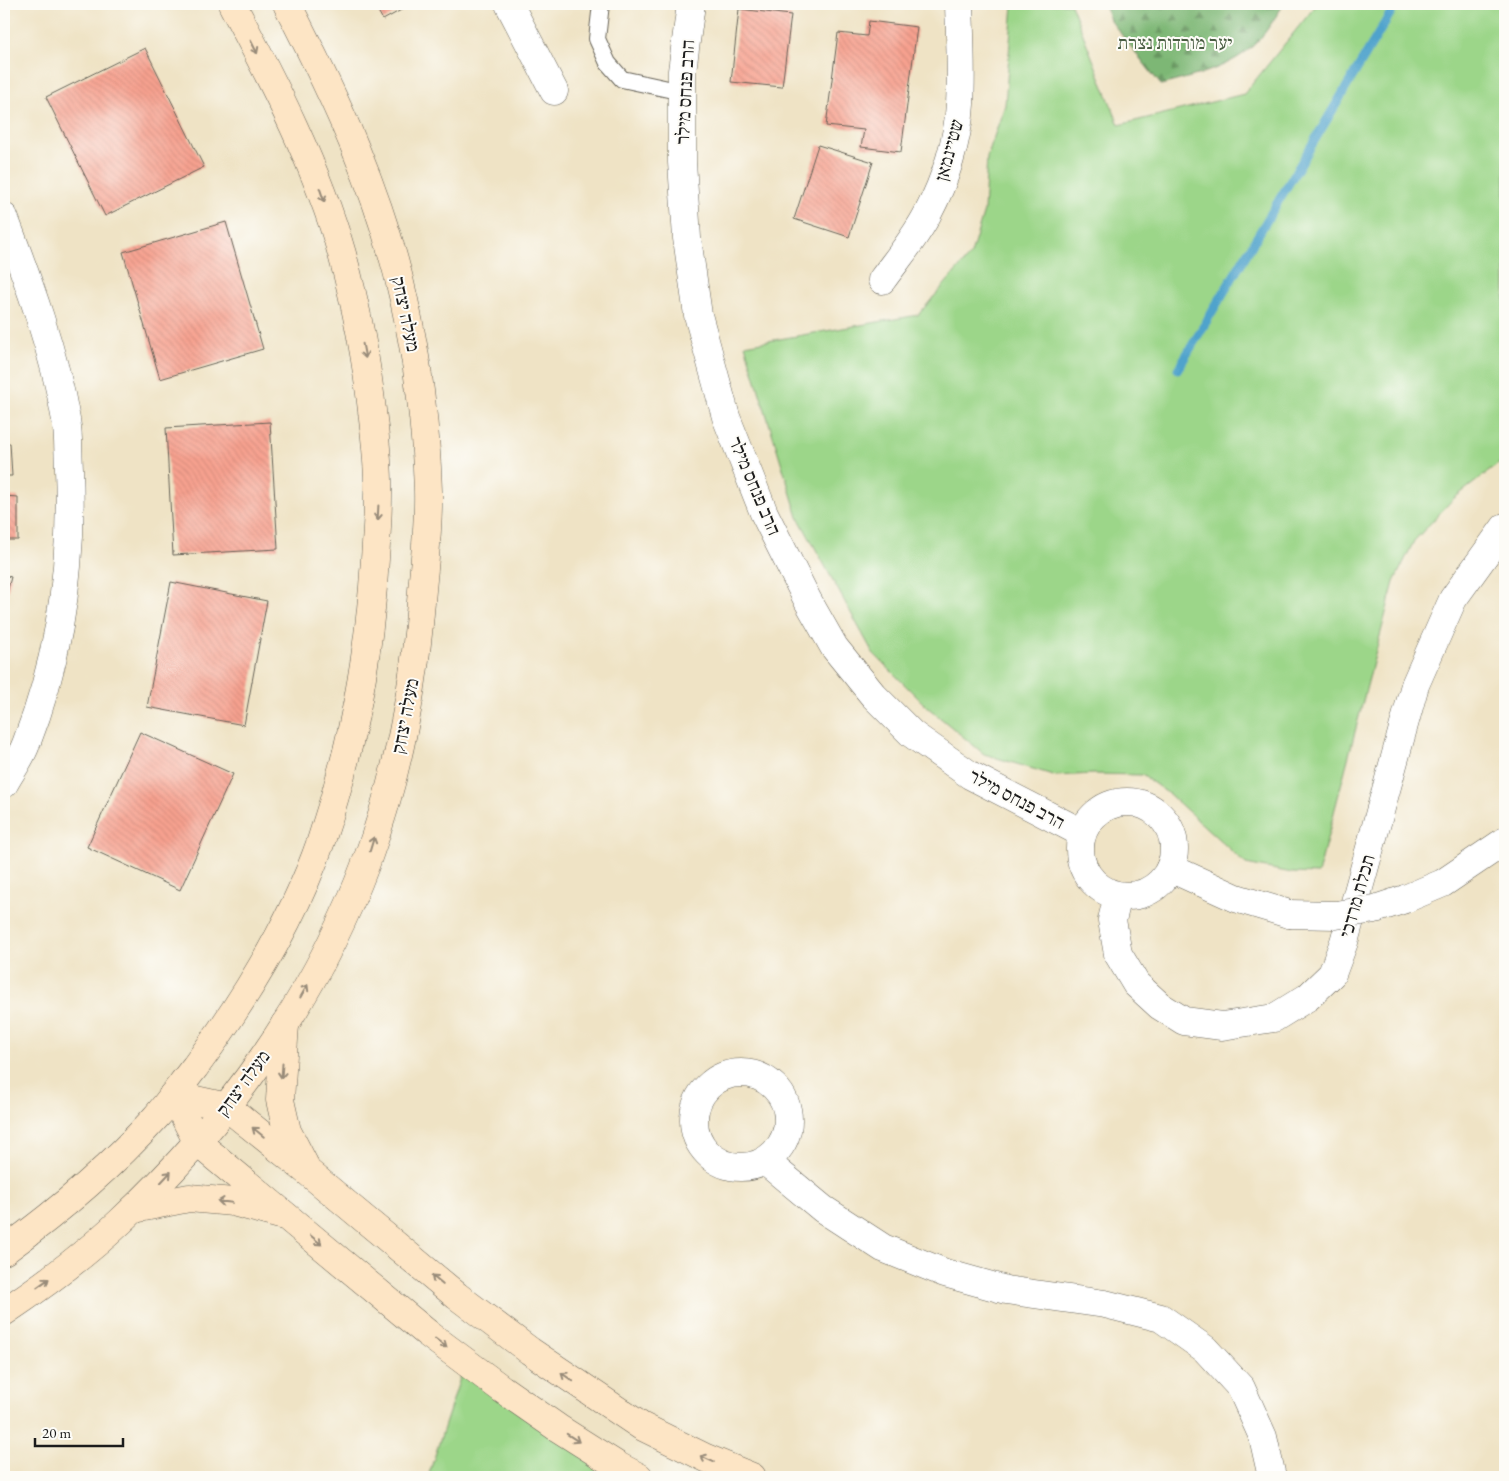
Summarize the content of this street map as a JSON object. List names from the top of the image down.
{
  "streets": {
    "street": [
      "הרב פנחס מילר",
      "שטיינמאן",
      "מעלה יצחק",
      "תכלת מרדכי"
    ]
  },
  "crossings": [
    ["הרב פנחס מילר", "תכלת מרדכי"]
  ],
  "parks": ["יער מורדות נצרת"],
  "scale_bar": "20 m"
}
